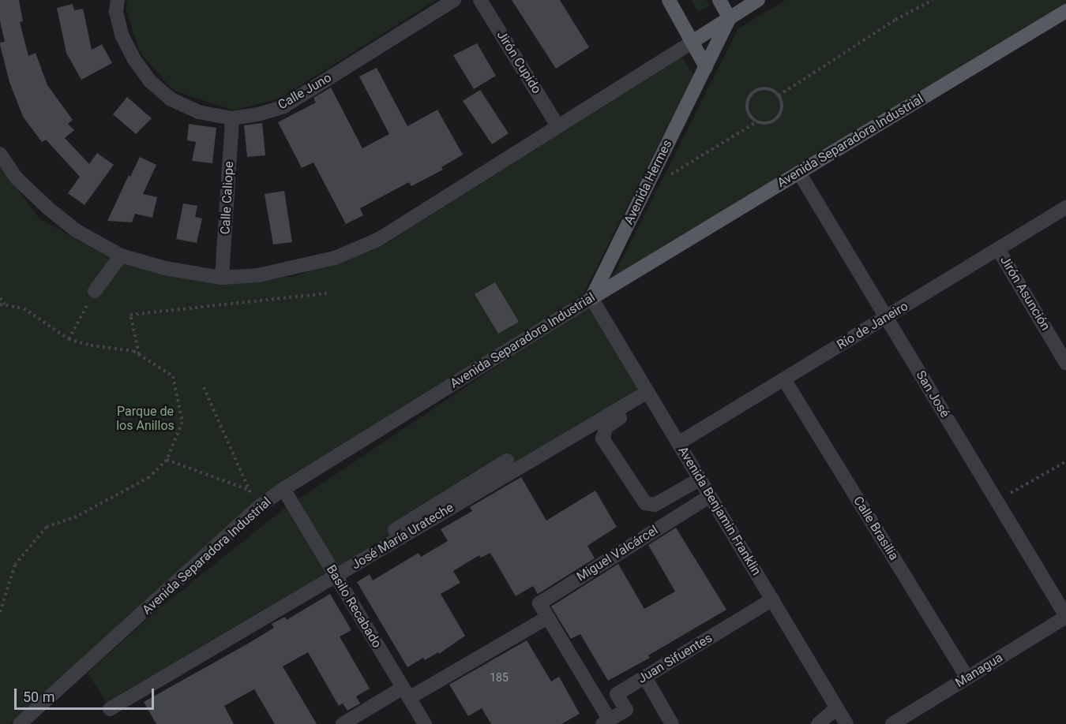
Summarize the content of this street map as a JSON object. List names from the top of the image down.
{
  "streets": {
    "main road": ["Avenida Separadora Industrial", "Avenida Hermes"],
    "street": [
      "Jirón Cupido",
      "Calle Juno",
      "Calle Caliope",
      "Jirón Asunción",
      "Río de Janeiro",
      "San José",
      "Avenida Benjamin Franklin",
      "Calle Brasilia",
      "José María Urateche",
      "Miguel Valcárcel",
      "Basilo Recabado",
      "Juan Sifuentes",
      "Managua"
    ]
  },
  "crossings": [
    ["Calle Juno", "Calle Caliope"],
    ["Avenida Separadora Industrial", "Avenida Hermes"],
    ["Avenida Separadora Industrial", "San José"],
    ["Avenida Separadora Industrial", "Avenida Benjamin Franklin"],
    ["Avenida Separadora Industrial", "Basilo Recabado"],
    ["Avenida Hermes", "Avenida Benjamin Franklin"],
    ["Jirón Asunción", "Río de Janeiro"],
    ["Río de Janeiro", "San José"],
    ["Río de Janeiro", "Avenida Benjamin Franklin"],
    ["Río de Janeiro", "Calle Brasilia"],
    ["San José", "Managua"],
    ["Avenida Benjamin Franklin", "José María Urateche"],
    ["Avenida Benjamin Franklin", "Miguel Valcárcel"],
    ["Avenida Benjamin Franklin", "Juan Sifuentes"],
    ["Calle Brasilia", "Managua"],
    ["José María Urateche", "Basilo Recabado"],
    ["Miguel Valcárcel", "Juan Sifuentes"]
  ],
  "parks": ["Parque de los Anillos"],
  "house_numbers": ["185"],
  "scale_bar": "50 m"
}
